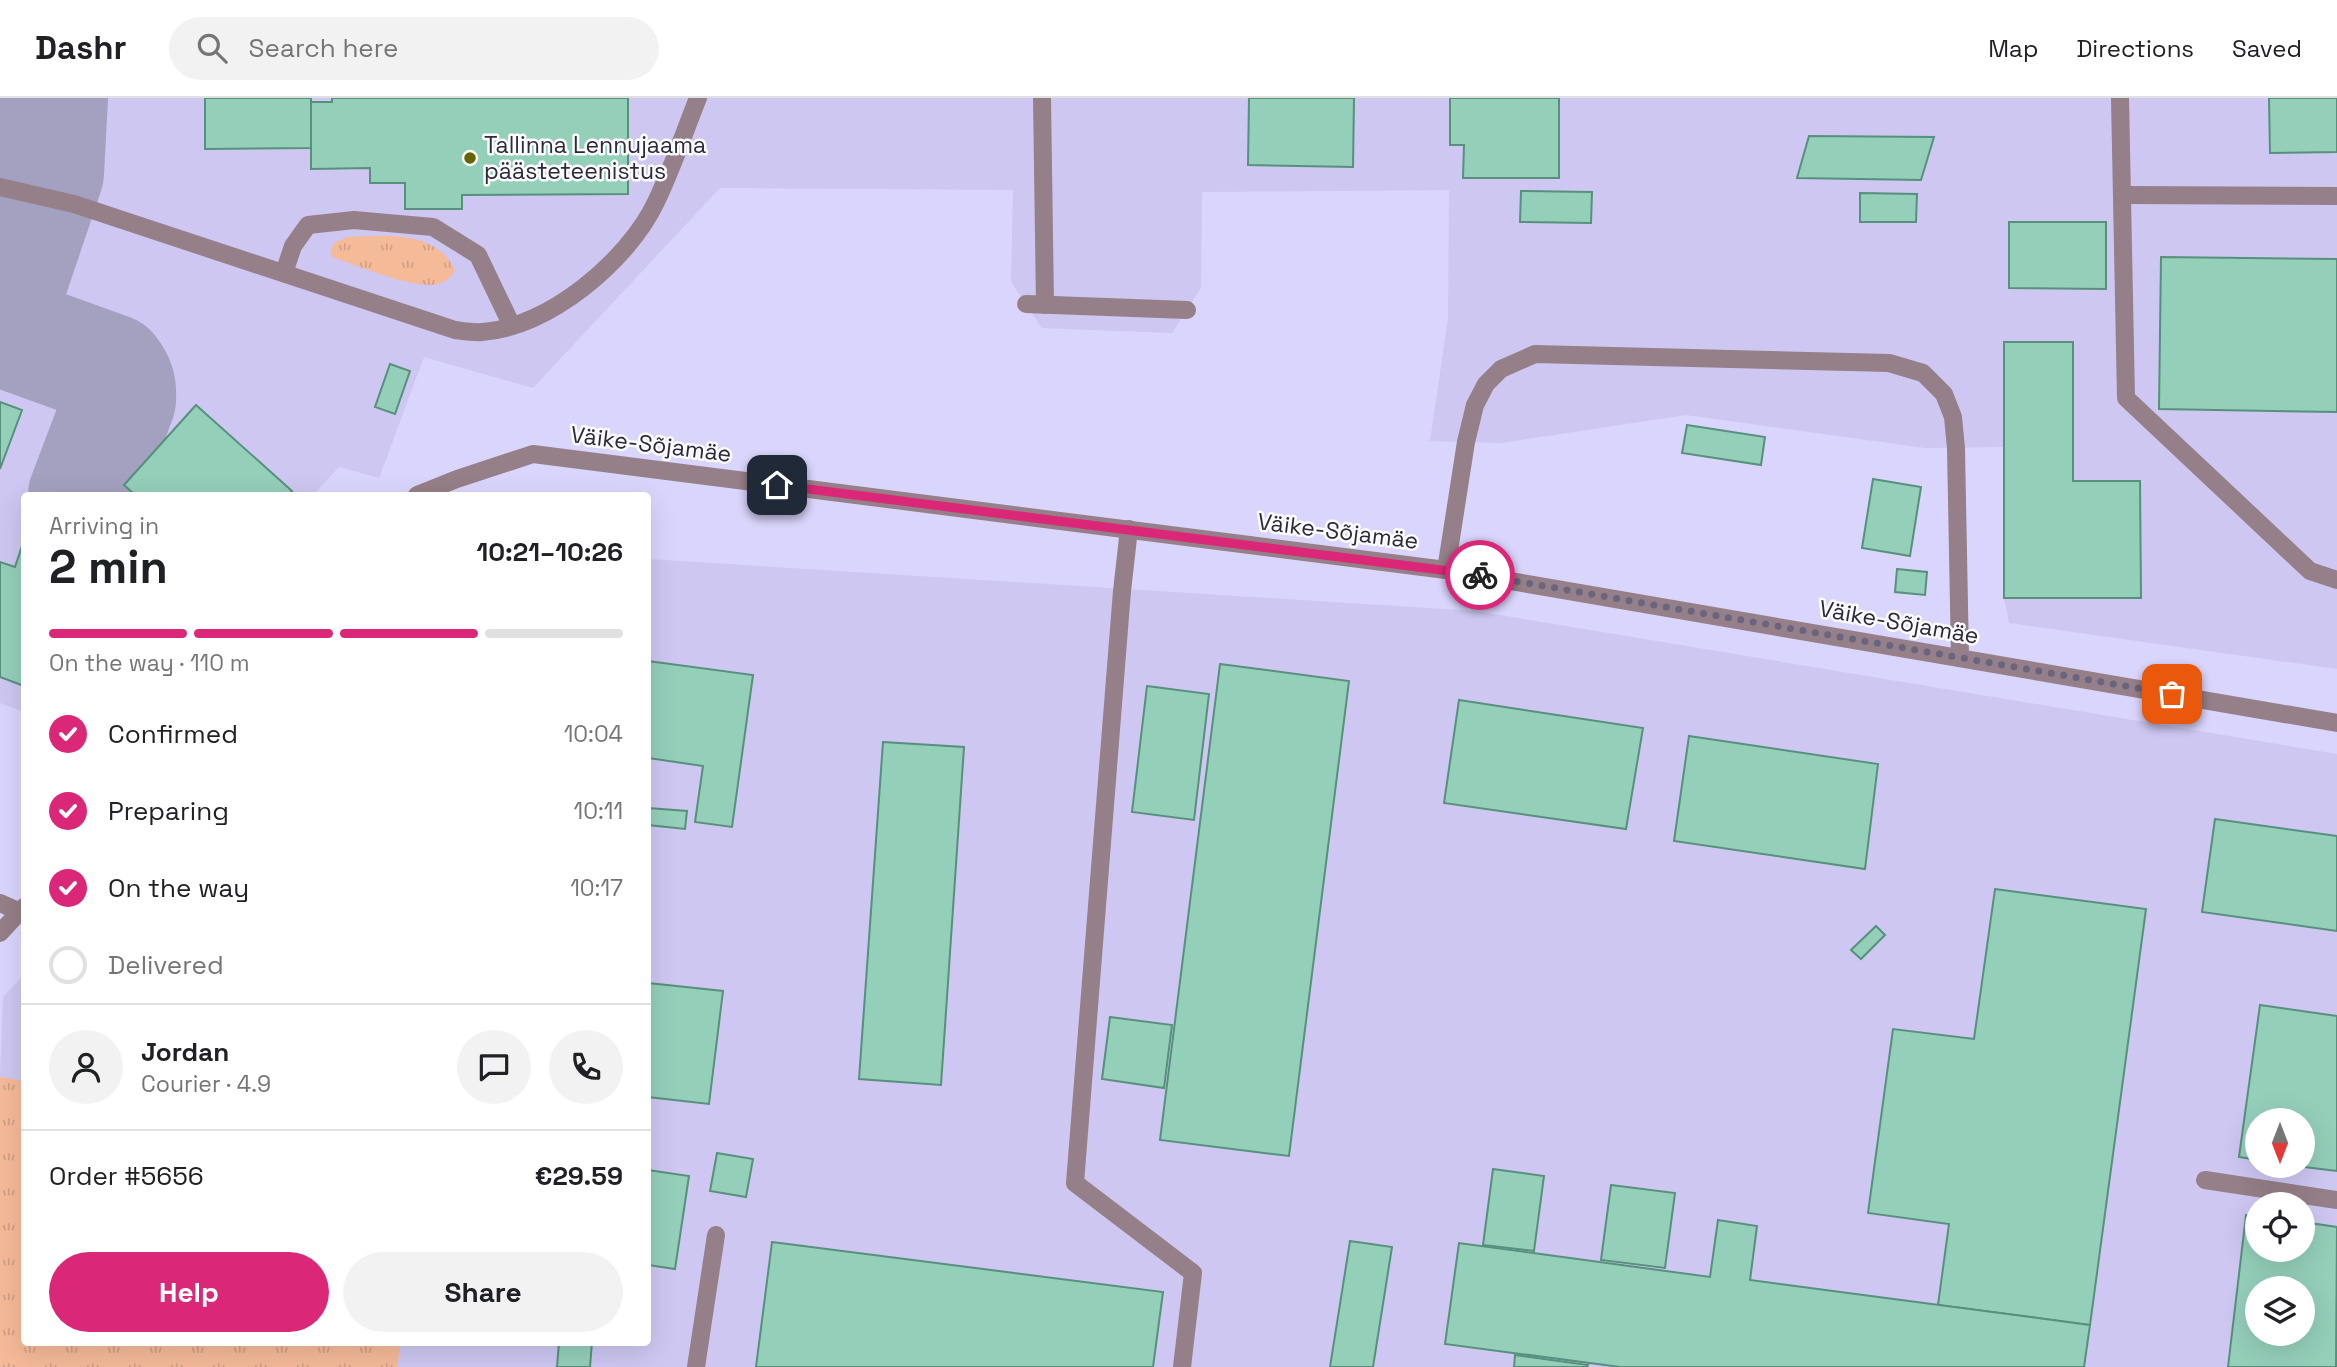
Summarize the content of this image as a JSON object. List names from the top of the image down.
{
  "streets": {
    "street": ["Väike-Sõjamäe"]
  },
  "places": ["Tallinna Lennujaama päästeteenistus"],
  "north": "bottom",
  "page": {
    "header": "Dashr",
    "search": "Search here",
    "nav": ["Map", "Directions", "Saved"],
    "heading": ["2 min", "Arriving in", "10:21–10:26"],
    "panel": [
      "Jordan",
      "Courier · 4.9",
      "Order #5656",
      "€29.59"
    ],
    "bar": "On the way · 110 m",
    "list": [
      ["Confirmed", "10:04"],
      ["Preparing", "10:11"],
      ["On the way", "10:17"],
      "Delivered"
    ],
    "buttons": ["Help", "Share"]
  }
}
